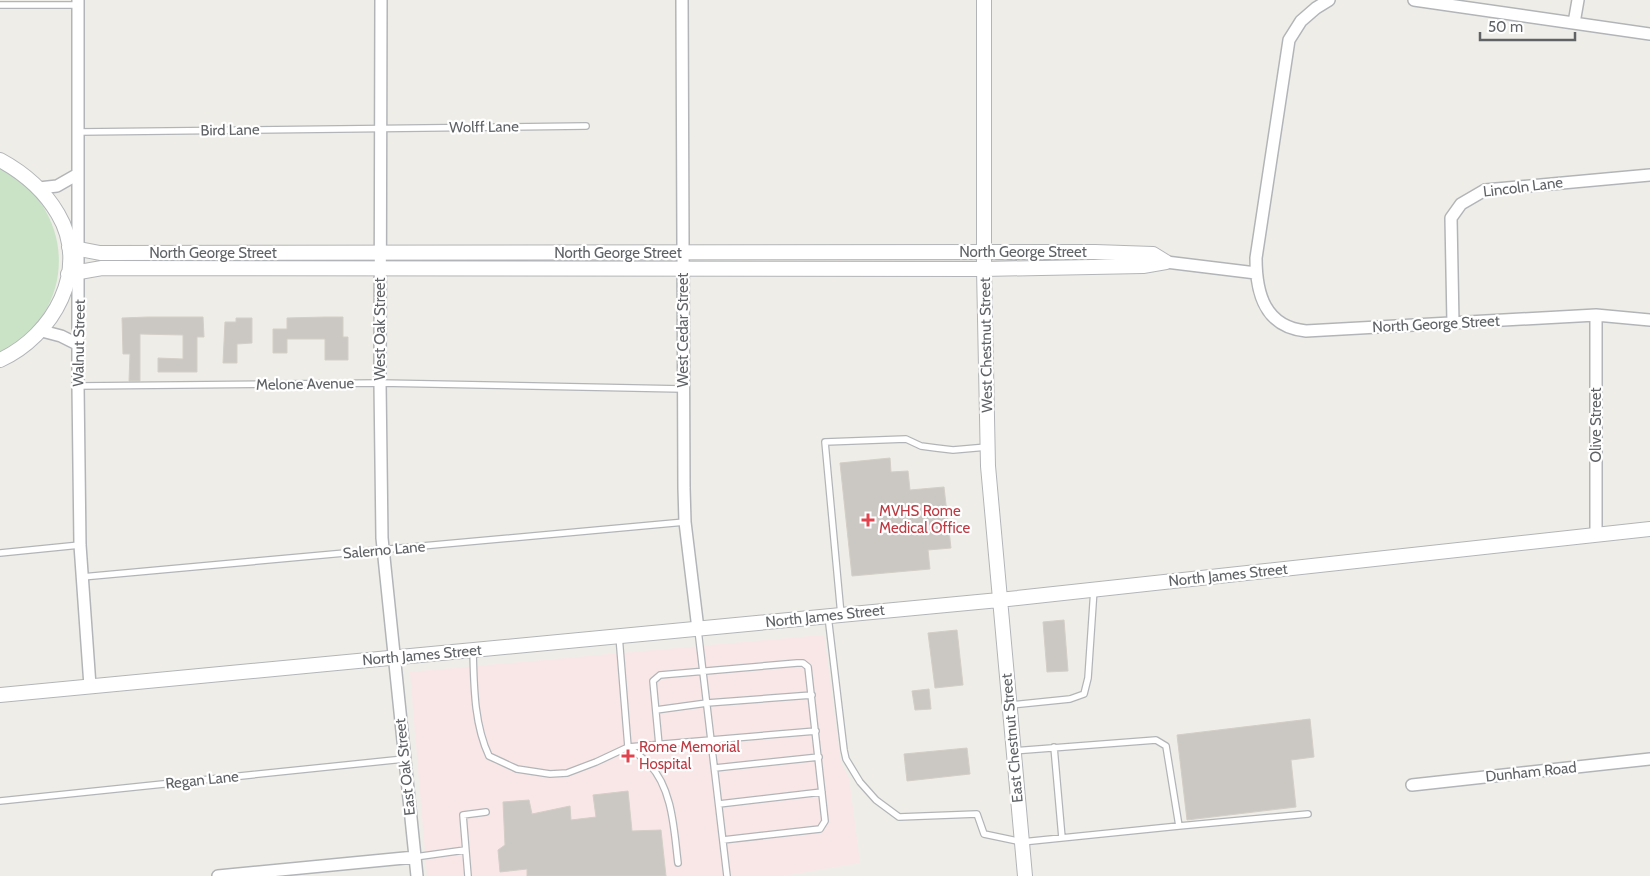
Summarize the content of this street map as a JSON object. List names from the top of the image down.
{
  "streets": {
    "street": [
      "Lincoln Lane",
      "North George Street",
      "West Oak Street",
      "West Cedar Street",
      "Walnut Street",
      "West Chestnut Street",
      "Olive Street",
      "North James Street",
      "East Chestnut Street",
      "East Oak Street",
      "Dunham Road"
    ],
    "lane": [
      "Wolff Lane",
      "Bird Lane",
      "Melone Avenue",
      "Salerno Lane",
      "Regan Lane"
    ]
  },
  "crossings": [
    ["Wolff Lane", "Bird Lane"],
    ["Wolff Lane", "West Oak Street"],
    ["Bird Lane", "West Oak Street"],
    ["Lincoln Lane", "North George Street"],
    ["North George Street", "West Oak Street"],
    ["North George Street", "West Cedar Street"],
    ["North George Street", "Walnut Street"],
    ["North George Street", "West Chestnut Street"],
    ["North George Street", "Olive Street"],
    ["West Oak Street", "Melone Avenue"],
    ["West Oak Street", "Salerno Lane"],
    ["West Oak Street", "North James Street"],
    ["West Oak Street", "East Oak Street"],
    ["West Cedar Street", "Melone Avenue"],
    ["West Cedar Street", "Salerno Lane"],
    ["West Cedar Street", "North James Street"],
    ["Walnut Street", "Melone Avenue"],
    ["Walnut Street", "Salerno Lane"],
    ["Walnut Street", "North James Street"],
    ["West Chestnut Street", "North James Street"],
    ["West Chestnut Street", "East Chestnut Street"],
    ["Olive Street", "North James Street"],
    ["North James Street", "East Chestnut Street"],
    ["North James Street", "East Oak Street"],
    ["East Oak Street", "Regan Lane"]
  ],
  "places": {
    "health": ["MVHS Rome Medical Office", "Rome Memorial Hospital"]
  },
  "scale_bar": "50 m"
}
